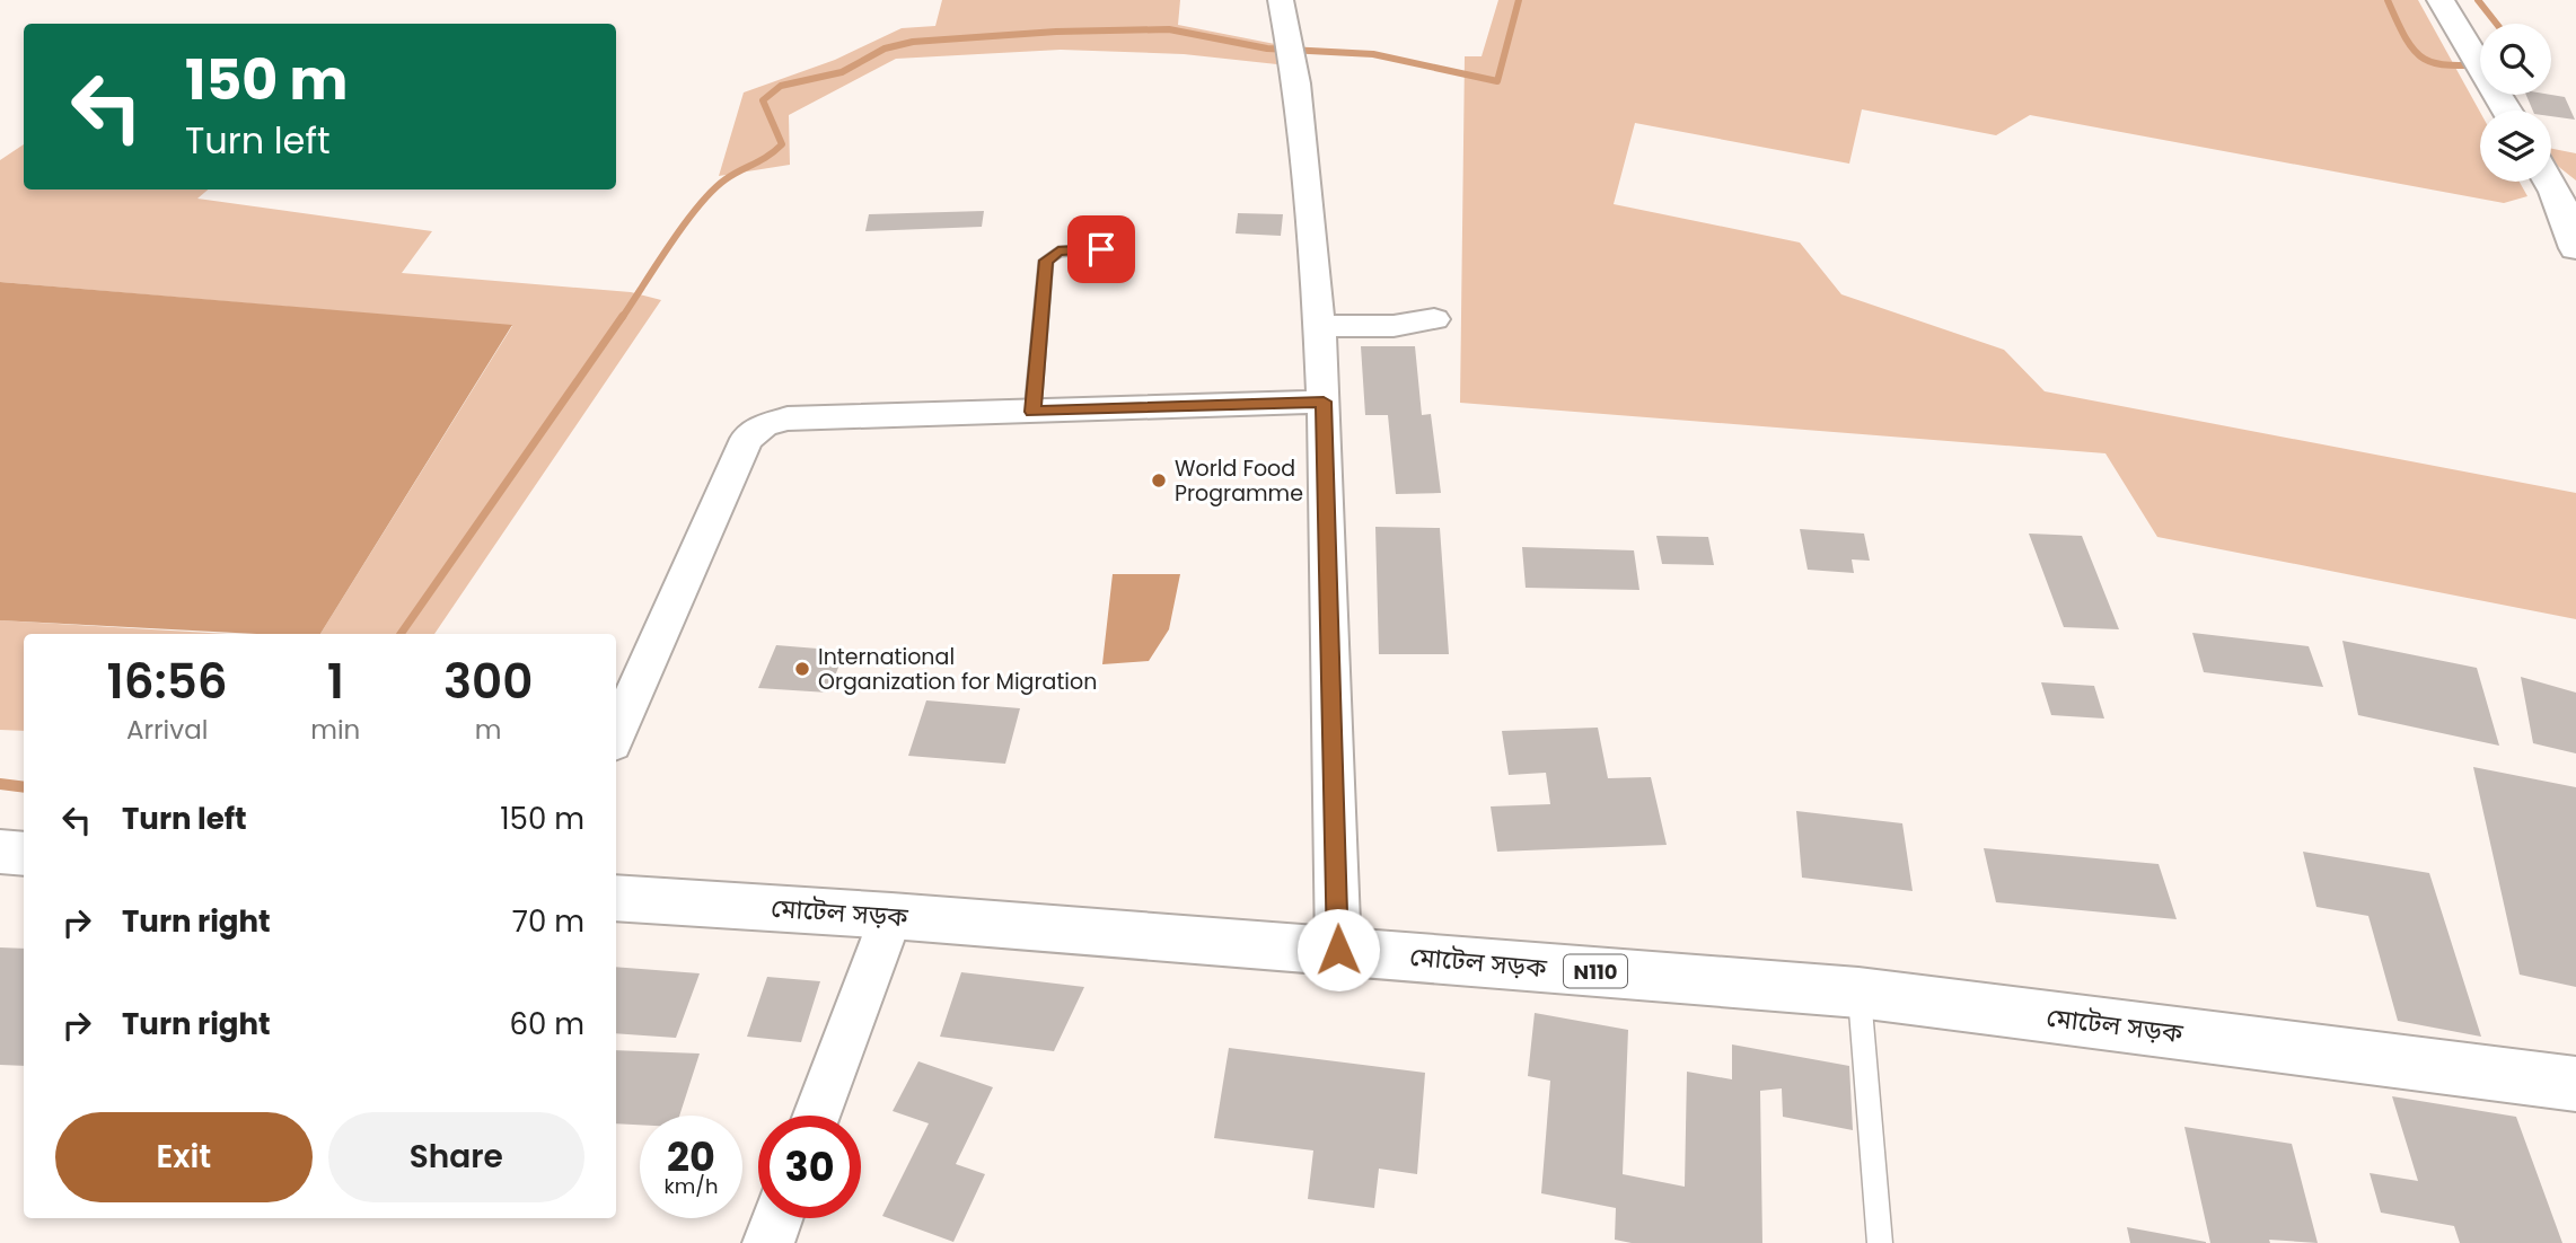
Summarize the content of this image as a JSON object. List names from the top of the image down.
{
  "streets": {
    "main road": ["মোটেল সড়ক", "N110"]
  },
  "places": ["World Food Programme", "International Organization for Migration"],
  "page": {
    "turn": ["150 m", "Turn left"],
    "eta": [
      "16:56",
      "Arrival",
      "1",
      "min",
      "300",
      "m"
    ],
    "list": [
      {
        "name": "Turn left",
        "value": "150 m"
      },
      {
        "name": "Turn right",
        "value": "70 m"
      },
      {
        "name": "Turn right",
        "value": "60 m"
      }
    ],
    "buttons": ["Exit", "Share"],
    "speed": "20 km/h",
    "limit": "30"
  }
}
